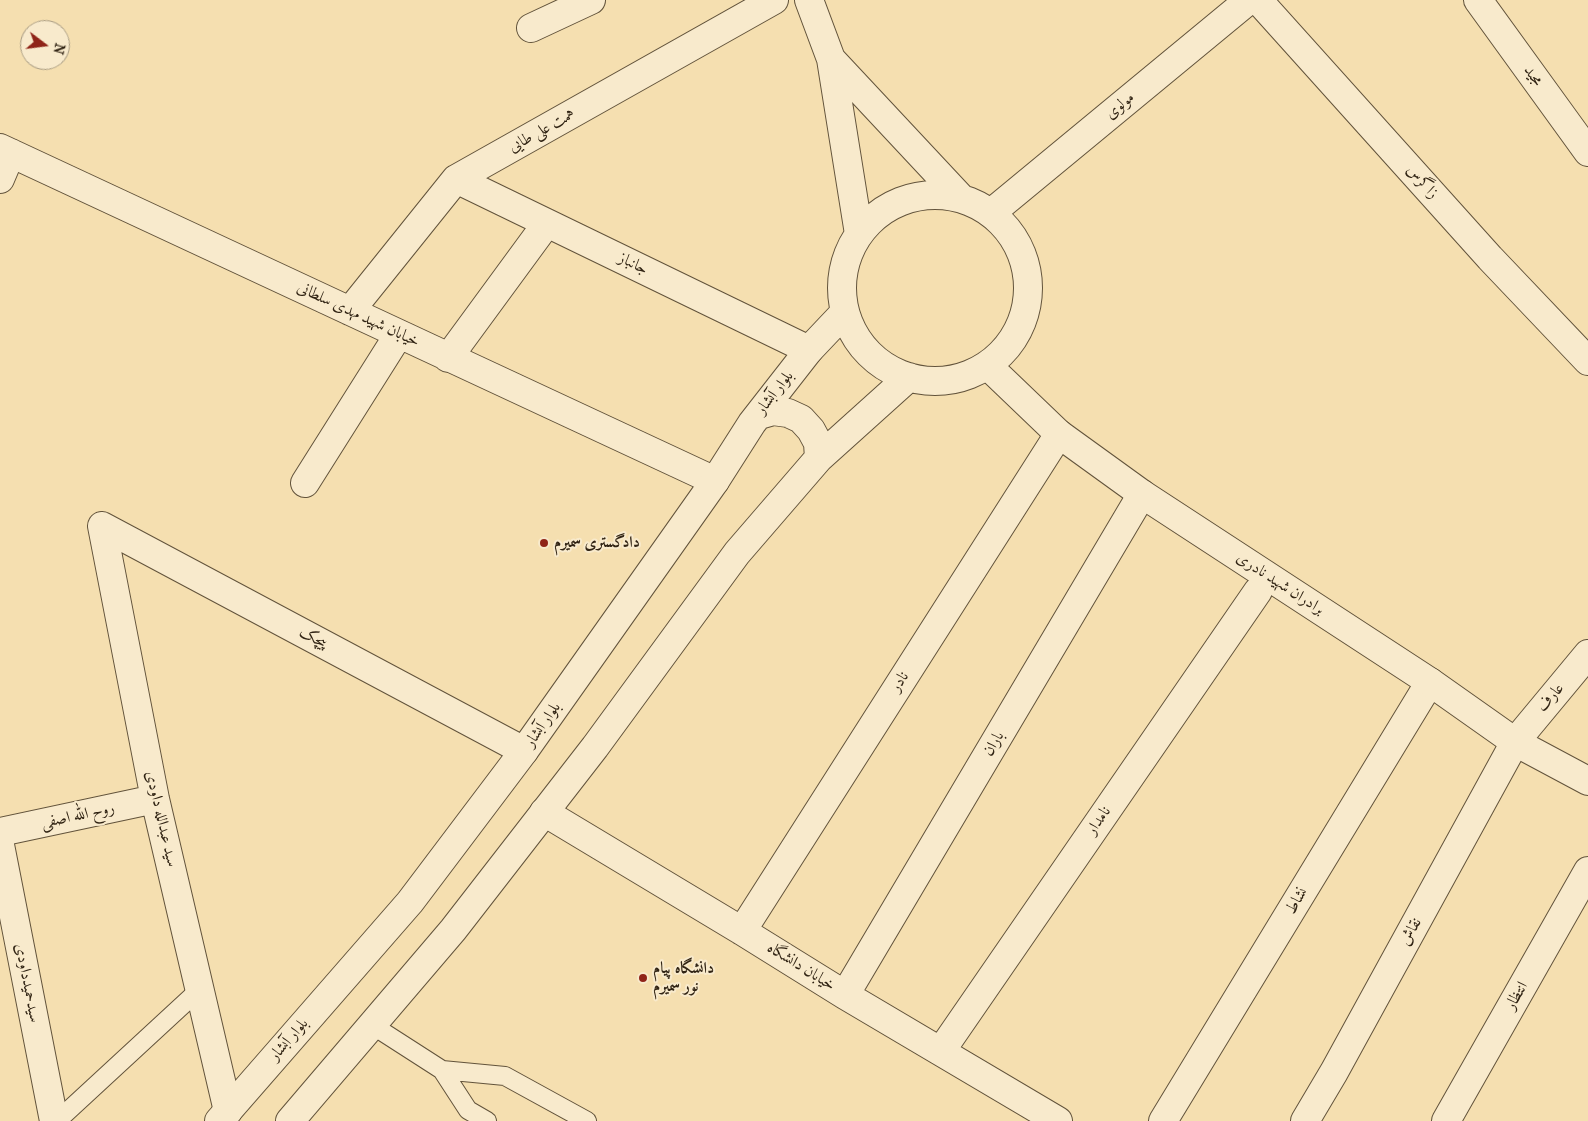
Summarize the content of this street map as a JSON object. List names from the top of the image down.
{
  "streets": {
    "street": [
      "مجید",
      "مولوی",
      "همت علی طایی",
      "زاگرس",
      "جانباز",
      "خیابان شهید مهدی سلطانی",
      "بلوار آبشار",
      "برادران شهید نادری",
      "پیچک",
      "نادر",
      "عارف",
      "باران",
      "روح الله اصفی",
      "سید عبدالله داودی",
      "نامدار",
      "نشاط",
      "نقاش",
      "خیابان دانشگاه",
      "سیدحمیدداودی",
      "انتظار"
    ]
  },
  "crossings": [
    ["همت علی طایی", "جانباز"],
    ["همت علی طایی", "خیابان شهید مهدی سلطانی"],
    ["جانباز", "بلوار آبشار"],
    ["خیابان شهید مهدی سلطانی", "بلوار آبشار"],
    ["بلوار آبشار", "پیچک"],
    ["بلوار آبشار", "سید عبدالله داودی"],
    ["برادران شهید نادری", "نادر"],
    ["برادران شهید نادری", "عارف"],
    ["برادران شهید نادری", "باران"],
    ["برادران شهید نادری", "نشاط"],
    ["برادران شهید نادری", "نقاش"],
    ["پیچک", "سید عبدالله داودی"],
    ["نادر", "خیابان دانشگاه"],
    ["عارف", "نقاش"],
    ["باران", "خیابان دانشگاه"],
    ["روح الله اصفی", "سید عبدالله داودی"],
    ["نامدار", "خیابان دانشگاه"]
  ],
  "places": ["دادگستری سمیرم", "دانشگاه پیام نور سمیرم"],
  "north": "right"
}
